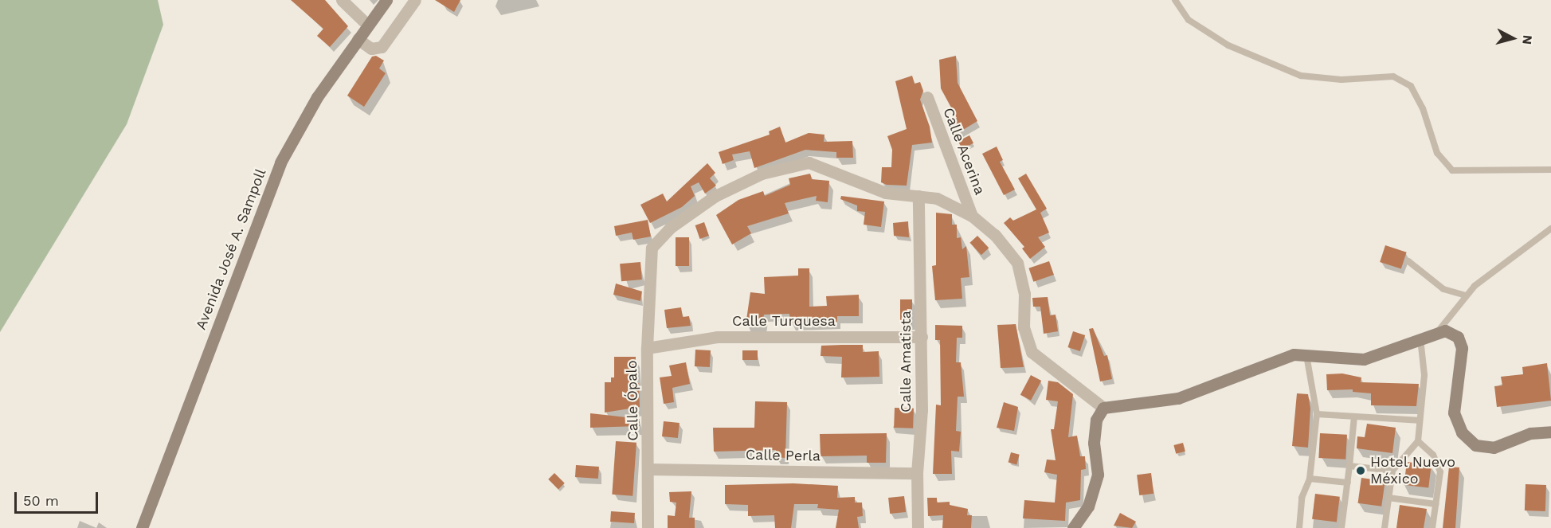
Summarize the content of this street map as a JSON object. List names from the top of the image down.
{
  "streets": {
    "street": [
      "Calle Acerina",
      "Avenida José A. Sampoll",
      "Calle Turquesa",
      "Calle Amatista",
      "Calle Ópalo",
      "Calle Perla"
    ]
  },
  "crossings": [
    ["Calle Acerina", "Calle Ópalo"],
    ["Calle Turquesa", "Calle Amatista"],
    ["Calle Turquesa", "Calle Ópalo"],
    ["Calle Amatista", "Calle Ópalo"],
    ["Calle Amatista", "Calle Perla"],
    ["Calle Ópalo", "Calle Perla"]
  ],
  "places": ["Hotel Nuevo México"],
  "scale_bar": "50 m",
  "north": "right"
}
